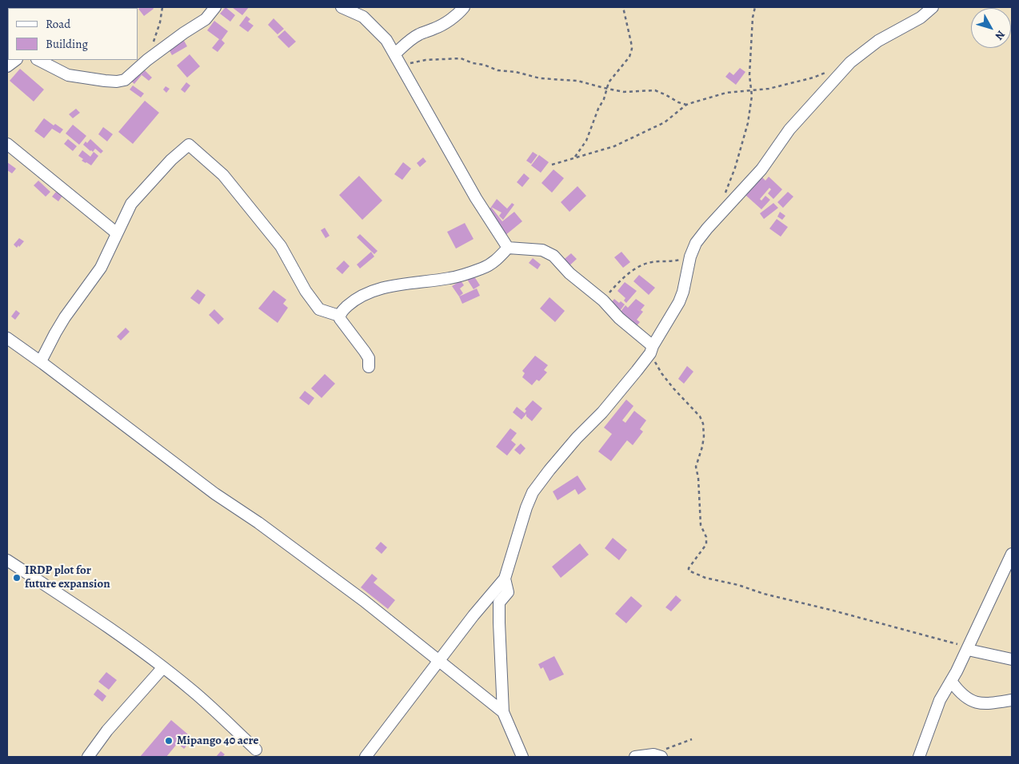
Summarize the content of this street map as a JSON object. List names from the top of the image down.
{
  "places": ["IRDP plot for future expansion", "Mipango 40 acre"],
  "legend": ["Road", "Building"],
  "north": "bottom right"
}
